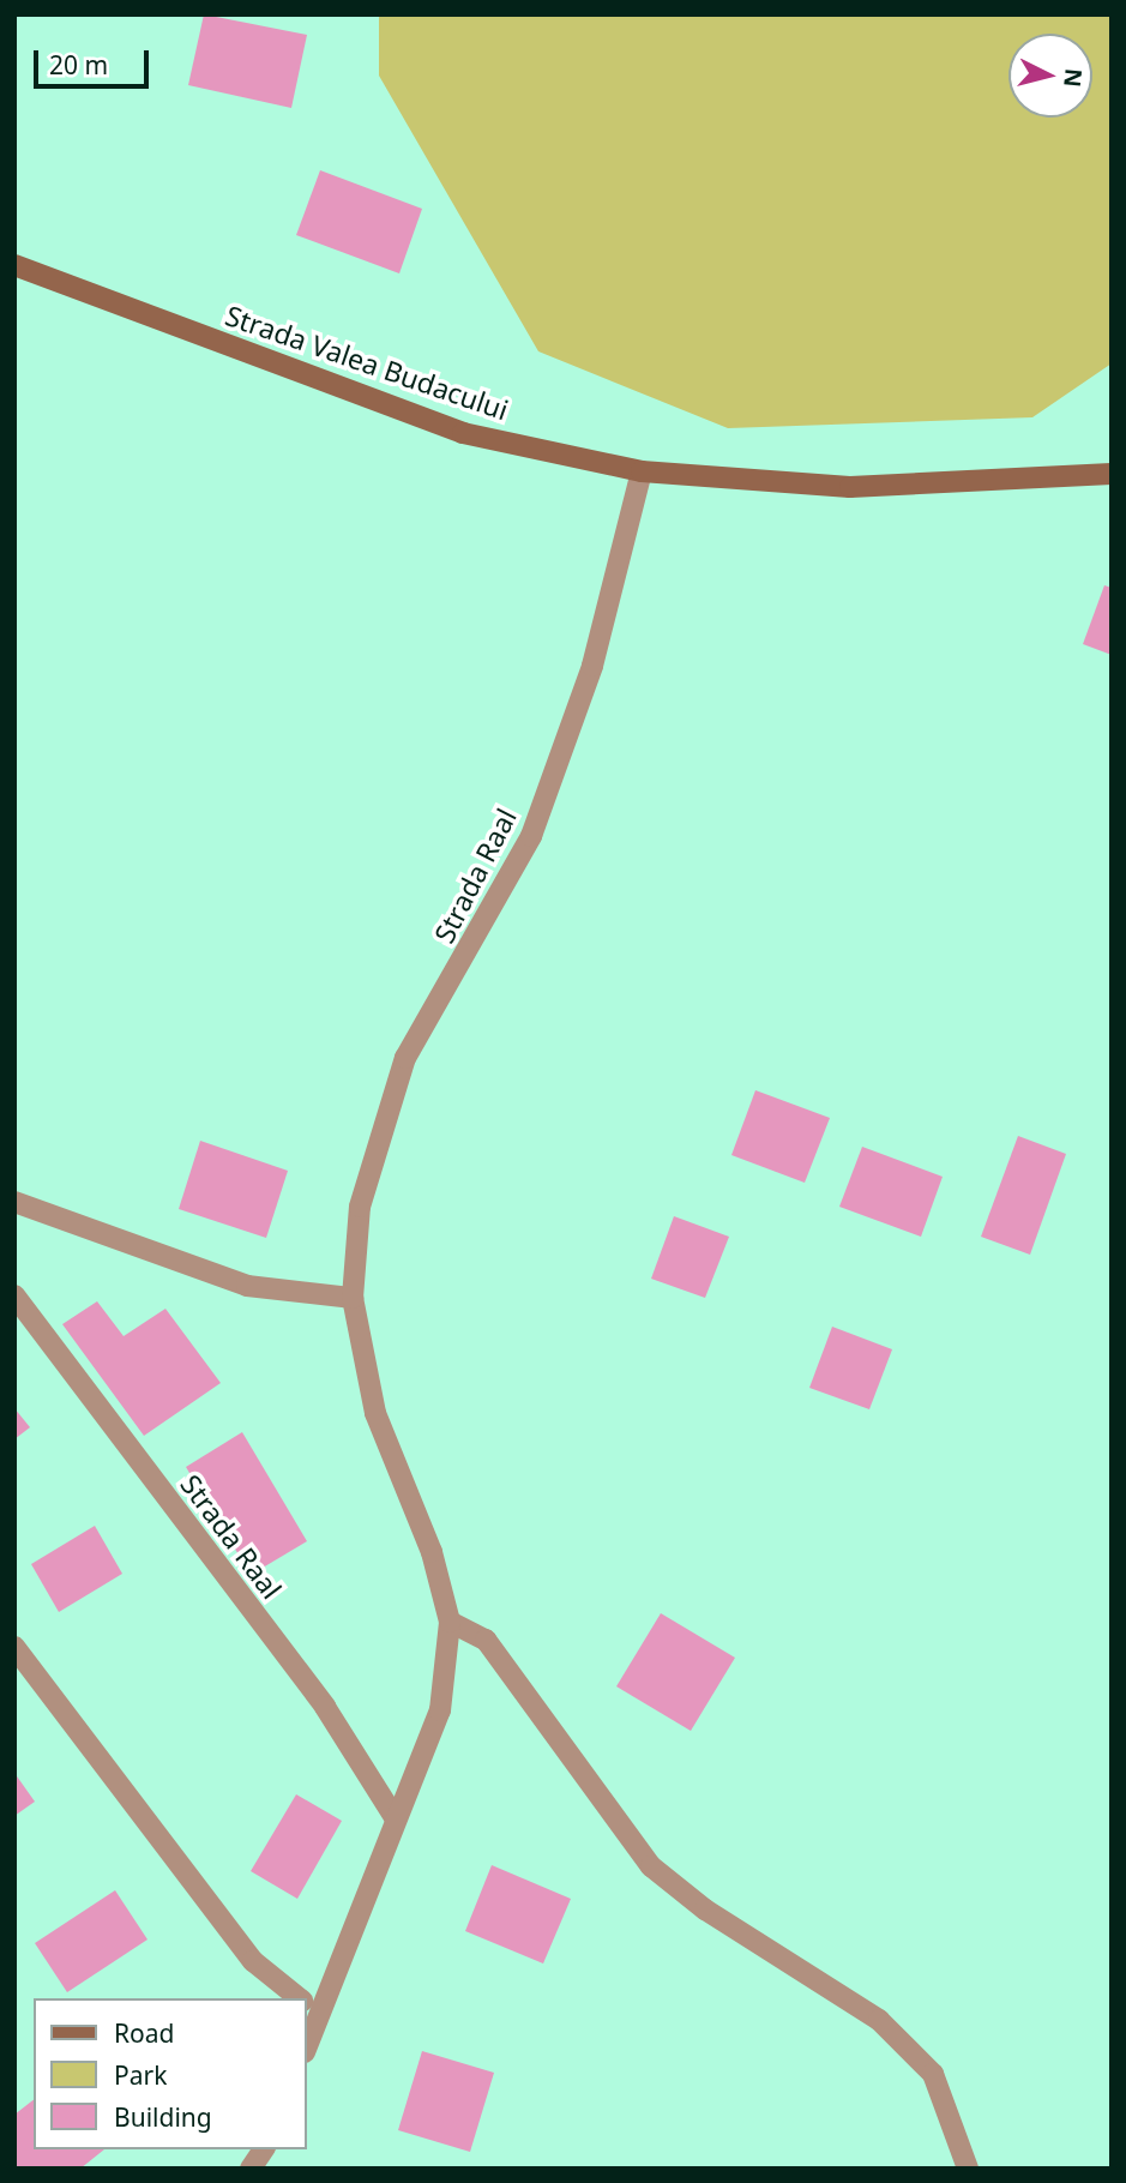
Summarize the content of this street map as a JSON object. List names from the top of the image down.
{
  "streets": {
    "main road": ["Strada Valea Budacului"],
    "street": ["Strada Raal"]
  },
  "crossings": [
    ["Strada Valea Budacului", "Strada Raal"]
  ],
  "legend": ["Road", "Park", "Building"],
  "scale_bar": "20 m",
  "north": "right"
}
